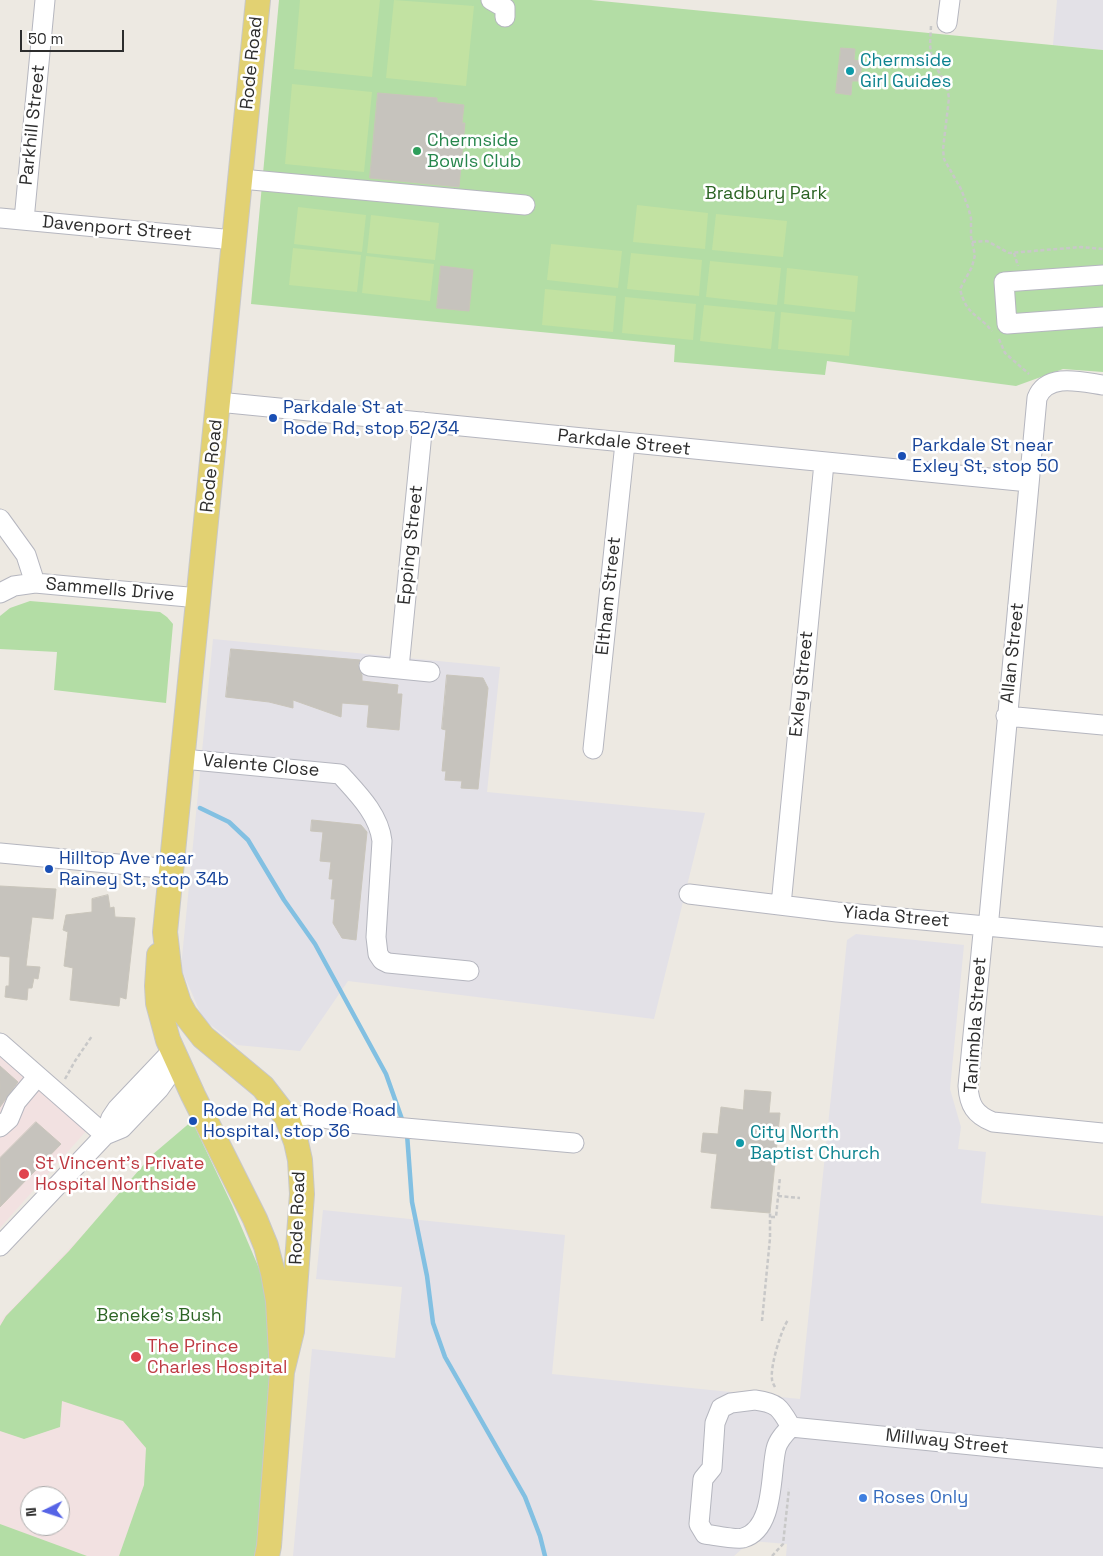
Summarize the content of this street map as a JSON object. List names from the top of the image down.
{
  "streets": {
    "main road": ["Rode Road"],
    "street": [
      "Parkhill Street",
      "Davenport Street",
      "Parkdale Street",
      "Epping Street",
      "Sammells Drive",
      "Eltham Street",
      "Allan Street",
      "Exley Street",
      "Valente Close",
      "Yiada Street",
      "Tanimbla Street",
      "Millway Street"
    ]
  },
  "crossings": [
    ["Rode Road", "Davenport Street"],
    ["Rode Road", "Parkdale Street"],
    ["Rode Road", "Sammells Drive"],
    ["Rode Road", "Valente Close"],
    ["Parkhill Street", "Davenport Street"],
    ["Parkdale Street", "Epping Street"],
    ["Parkdale Street", "Eltham Street"],
    ["Parkdale Street", "Allan Street"],
    ["Parkdale Street", "Exley Street"],
    ["Allan Street", "Yiada Street"],
    ["Allan Street", "Tanimbla Street"],
    ["Exley Street", "Yiada Street"],
    ["Yiada Street", "Tanimbla Street"]
  ],
  "parks": ["Bradbury Park", "Beneke's Bush"],
  "places": [
    "Chermside Girl Guides",
    "Chermside Bowls Club",
    "Parkdale St at Rode Rd, stop 52/34",
    "Parkdale St near Exley St, stop 50",
    "Hilltop Ave near Rainey St, stop 34b",
    "Rode Rd at Rode Road Hospital, stop 36",
    "City North Baptist Church",
    "St Vincent's Private Hospital Northside",
    "The Prince Charles Hospital",
    "Roses Only"
  ],
  "scale_bar": "50 m",
  "north": "left"
}
